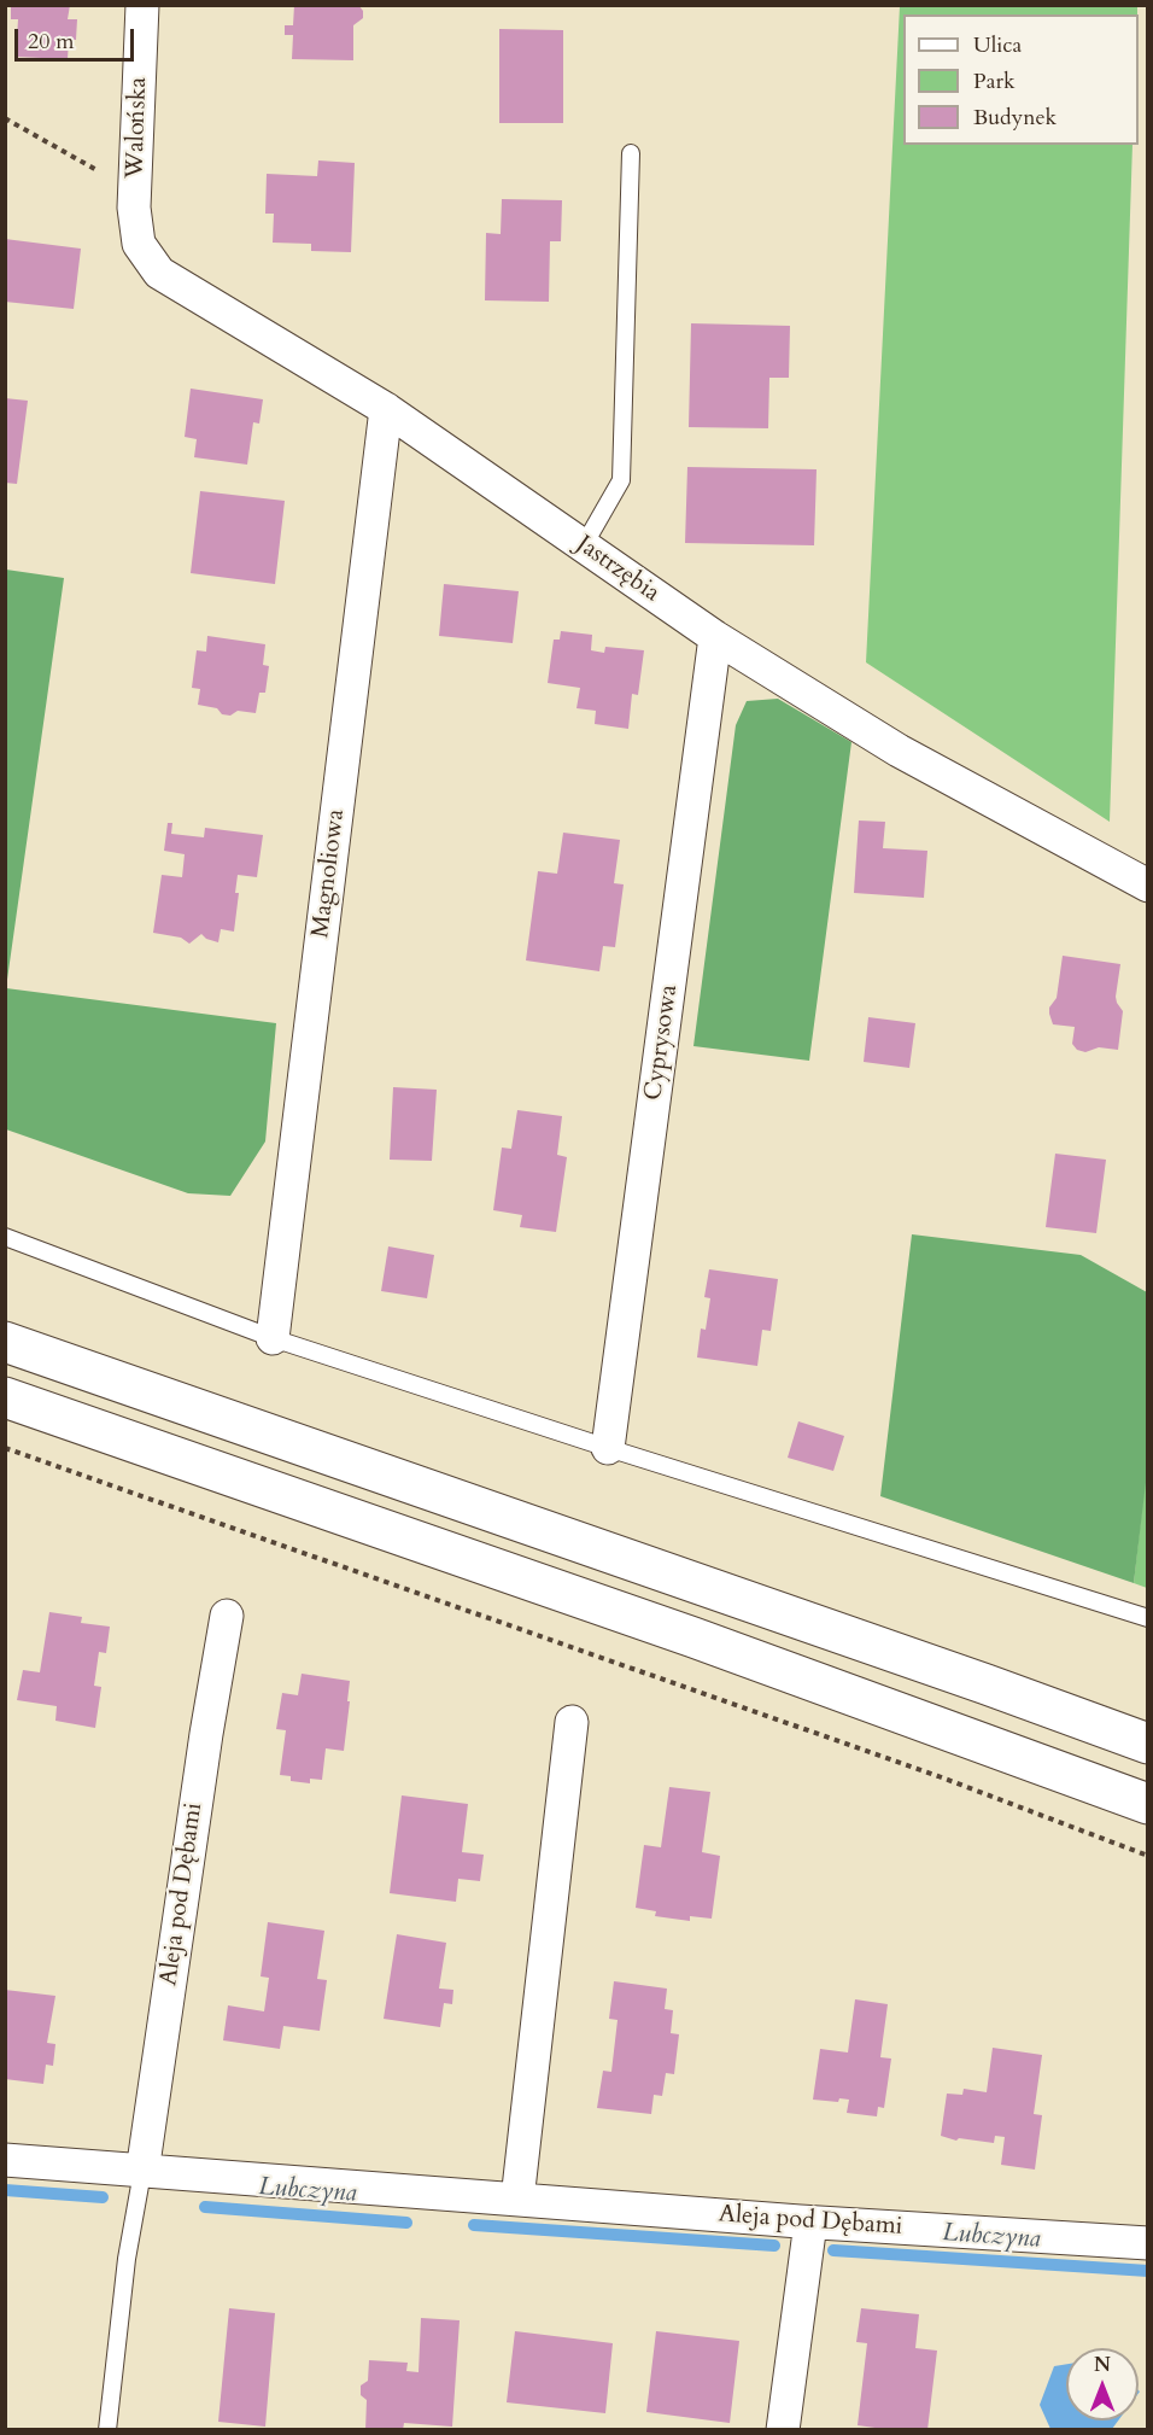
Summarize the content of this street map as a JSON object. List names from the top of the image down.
{
  "streets": {
    "street": [
      "Walońska",
      "Jastrzębia",
      "Magnoliowa",
      "Cyprysowa",
      "Aleja pod Dębami"
    ]
  },
  "crossings": [
    ["Walońska", "Jastrzębia"],
    ["Jastrzębia", "Magnoliowa"],
    ["Jastrzębia", "Cyprysowa"]
  ],
  "water": ["Lubczyna"],
  "legend": ["Ulica", "Park", "Budynek"],
  "scale_bar": "20 m",
  "north": "top"
}
